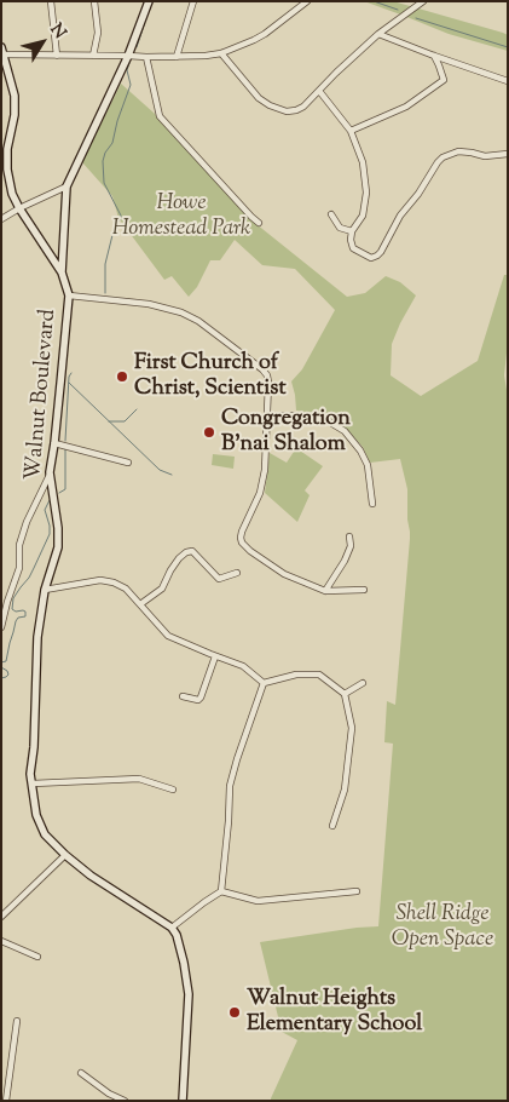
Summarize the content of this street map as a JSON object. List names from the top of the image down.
{
  "streets": {
    "street": ["Walnut Boulevard"]
  },
  "parks": ["Howe Homestead Park", "Shell Ridge Open Space"],
  "places": ["First Church of Christ, Scientist", "Congregation B'nai Shalom", "Walnut Heights Elementary School"],
  "north": "top right"
}
